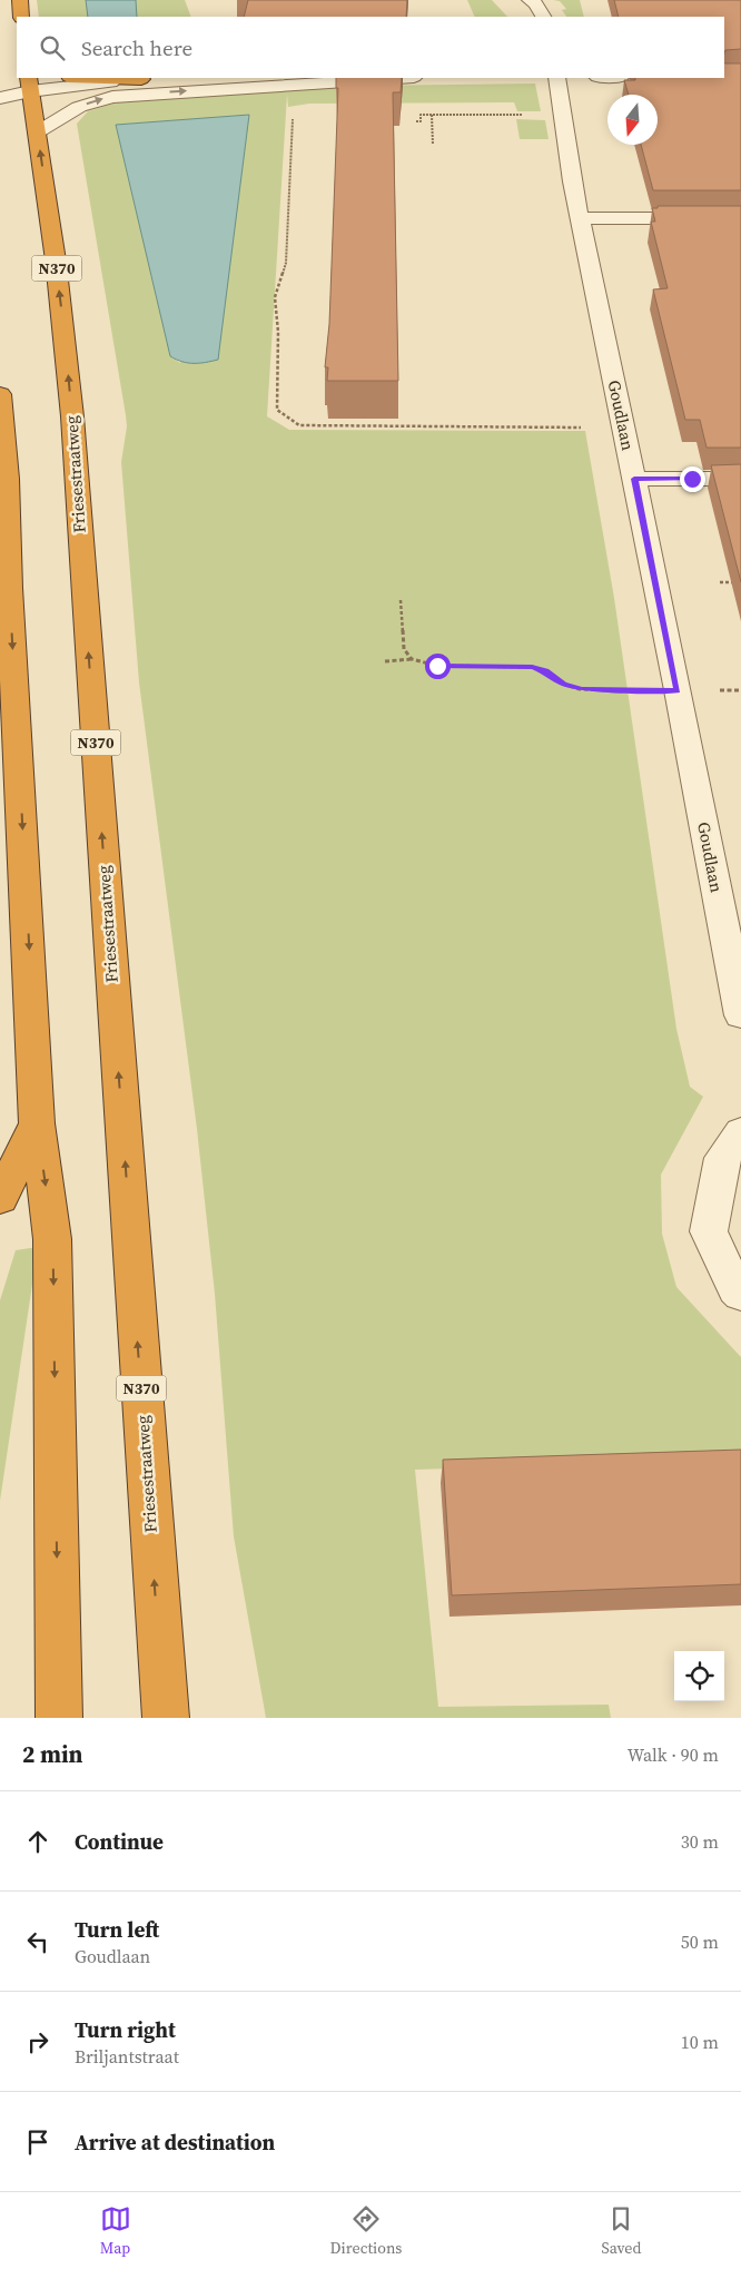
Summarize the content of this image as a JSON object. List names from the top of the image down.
{
  "streets": {
    "highway": ["N370", "Friesestraatweg"],
    "street": ["Goudlaan"]
  },
  "north": "bottom",
  "page": {
    "search": "Search here",
    "heading": ["2 min", "Walk · 90 m"],
    "list": [
      ["Continue", "30 m"],
      ["Turn left", "Goudlaan", "50 m"],
      ["Turn right", "Briljantstraat", "10 m"],
      "Arrive at destination"
    ],
    "nav": ["Map", "Directions", "Saved"]
  }
}
